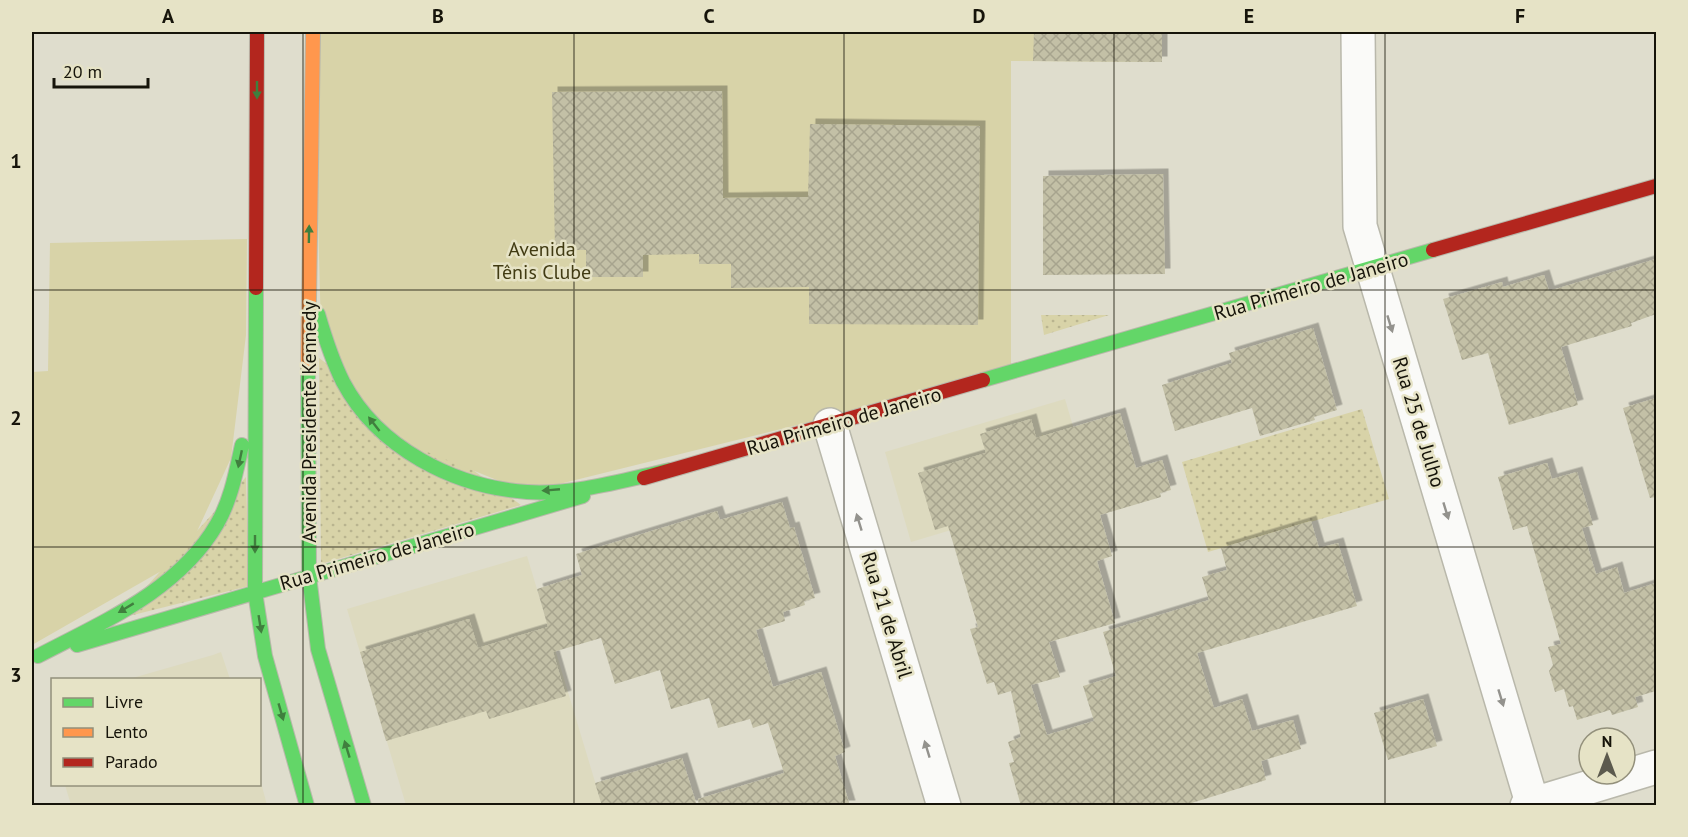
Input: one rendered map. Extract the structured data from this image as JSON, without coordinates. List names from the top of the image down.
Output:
{
  "streets": {
    "main road": ["Rua Primeiro de Janeiro", "Avenida Presidente Kennedy"],
    "street": ["Rua 25 de Julho", "Rua 21 de Abril"]
  },
  "crossings": [
    ["Rua Primeiro de Janeiro", "Avenida Presidente Kennedy"],
    ["Rua Primeiro de Janeiro", "Rua 25 de Julho"],
    ["Rua Primeiro de Janeiro", "Rua 21 de Abril"]
  ],
  "one_way": ["Rua 25 de Julho", "Rua 21 de Abril"],
  "parks": ["Avenida Tênis Clube"],
  "legend": ["Livre", "Lento", "Parado"],
  "scale_bar": "20 m",
  "north": "top",
  "grid": {
    "columns": [
      "A",
      "B",
      "C",
      "D",
      "E",
      "F"
    ],
    "rows": ["1", "2", "3"]
  }
}
